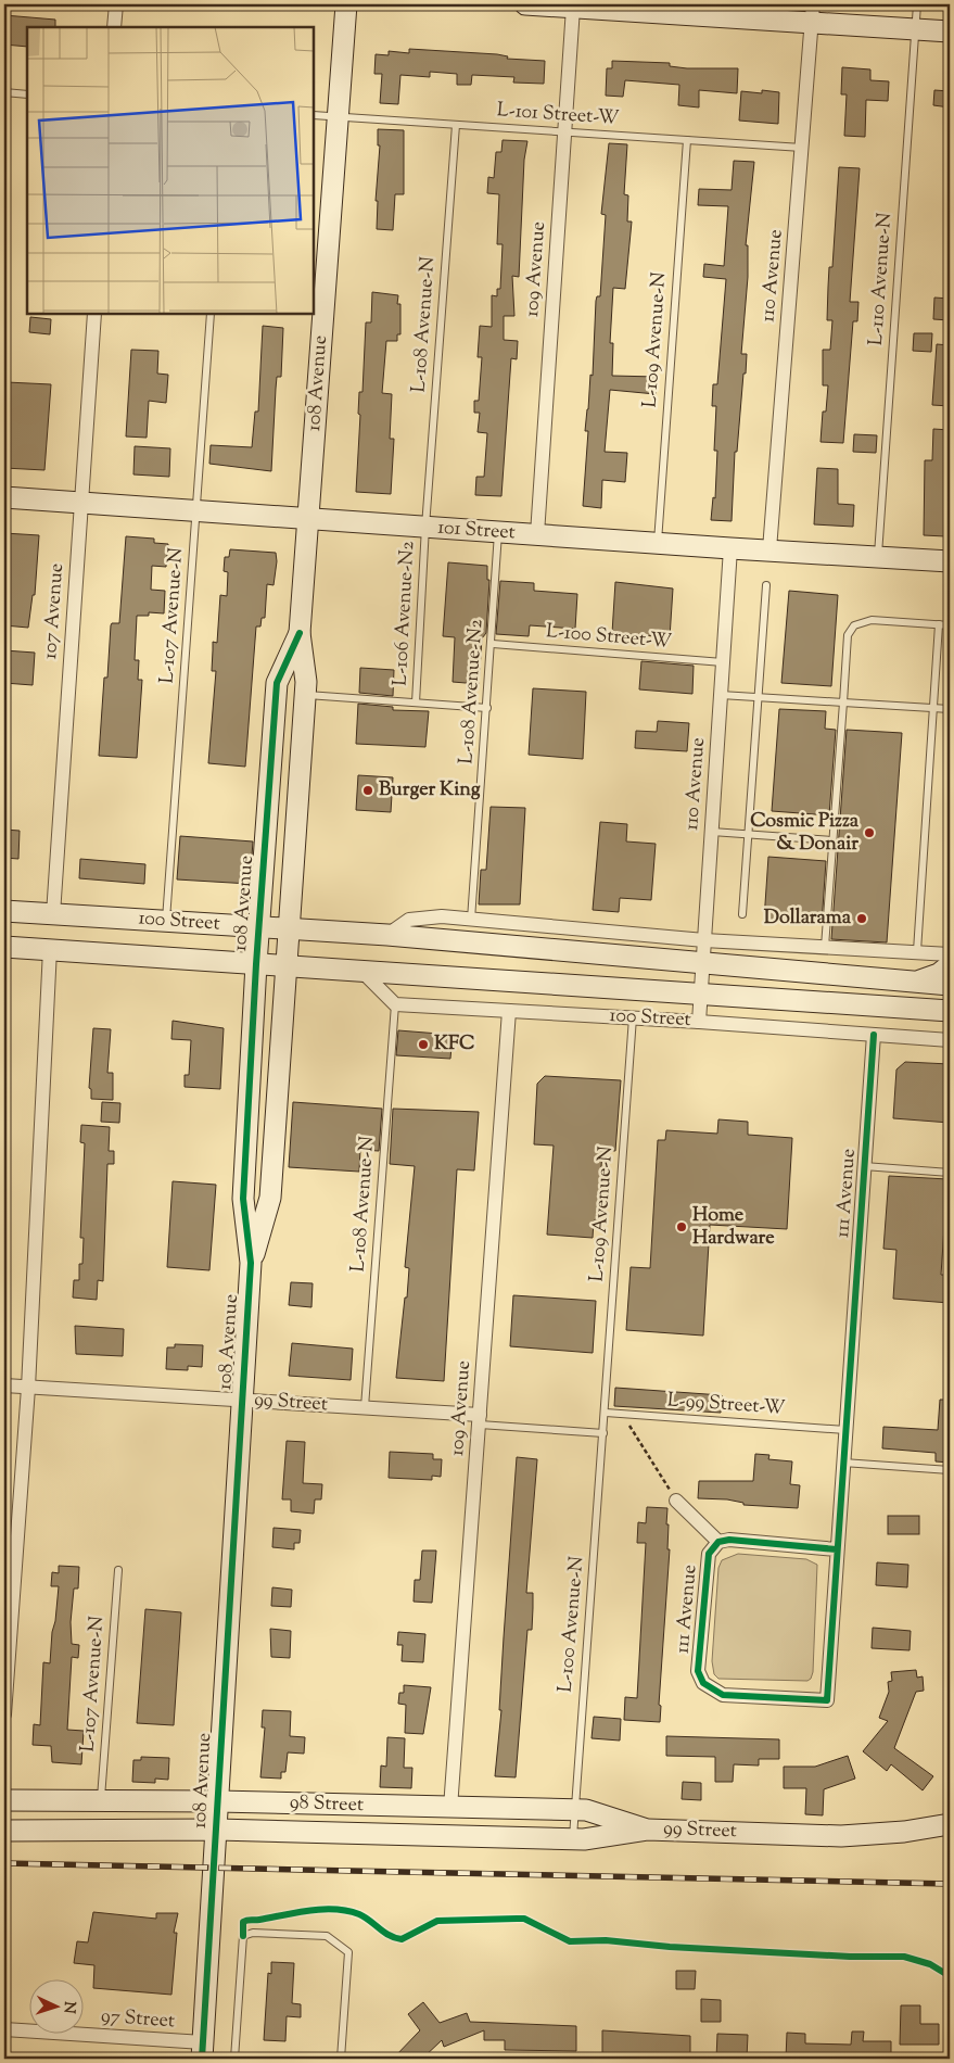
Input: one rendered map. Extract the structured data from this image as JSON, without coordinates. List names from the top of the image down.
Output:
{
  "streets": {
    "street": [
      "109 Avenue",
      "110 Avenue",
      "108 Avenue",
      "101 Street",
      "107 Avenue",
      "100 Street",
      "111 Avenue",
      "99 Street",
      "98 Street",
      "97 Street"
    ],
    "lane": [
      "L-101 Street-W",
      "L-110 Avenue-N",
      "L-108 Avenue-N",
      "L-109 Avenue-N",
      "L-106 Avenue-N2",
      "L-107 Avenue-N",
      "L-100 Street-W",
      "L-108 Avenue-N2",
      "L-99 Street-W",
      "L-100 Avenue-N"
    ]
  },
  "crossings": [
    ["L-101 Street-W", "109 Avenue"],
    ["L-101 Street-W", "110 Avenue"],
    ["L-101 Street-W", "L-108 Avenue-N"],
    ["L-101 Street-W", "L-109 Avenue-N"],
    ["L-101 Street-W", "108 Avenue"],
    ["109 Avenue", "101 Street"],
    ["109 Avenue", "100 Street"],
    ["109 Avenue", "99 Street"],
    ["109 Avenue", "98 Street"],
    ["110 Avenue", "101 Street"],
    ["110 Avenue", "L-100 Street-W"],
    ["110 Avenue", "100 Street"],
    ["L-110 Avenue-N", "101 Street"],
    ["L-108 Avenue-N", "101 Street"],
    ["L-108 Avenue-N", "L-106 Avenue-N2"],
    ["L-108 Avenue-N", "100 Street"],
    ["L-108 Avenue-N", "99 Street"],
    ["L-109 Avenue-N", "101 Street"],
    ["L-109 Avenue-N", "100 Street"],
    ["L-109 Avenue-N", "L-99 Street-W"],
    ["L-109 Avenue-N", "L-100 Avenue-N"],
    ["108 Avenue", "101 Street"],
    ["108 Avenue", "100 Street"],
    ["108 Avenue", "99 Street"],
    ["108 Avenue", "98 Street"],
    ["108 Avenue", "97 Street"],
    ["101 Street", "107 Avenue"],
    ["101 Street", "L-106 Avenue-N2"],
    ["101 Street", "L-107 Avenue-N"],
    ["101 Street", "L-108 Avenue-N2"],
    ["107 Avenue", "100 Street"],
    ["L-107 Avenue-N", "100 Street"],
    ["L-107 Avenue-N", "98 Street"],
    ["L-100 Street-W", "L-108 Avenue-N2"],
    ["100 Street", "111 Avenue"],
    ["111 Avenue", "L-99 Street-W"],
    ["99 Street", "L-100 Avenue-N"],
    ["99 Street", "98 Street"],
    ["L-99 Street-W", "L-100 Avenue-N"],
    ["L-100 Avenue-N", "98 Street"]
  ],
  "places": [
    "Burger King",
    "Cosmic Pizza & Donair",
    "Dollarama",
    "KFC",
    "Home Hardware"
  ],
  "north": "right"
}
